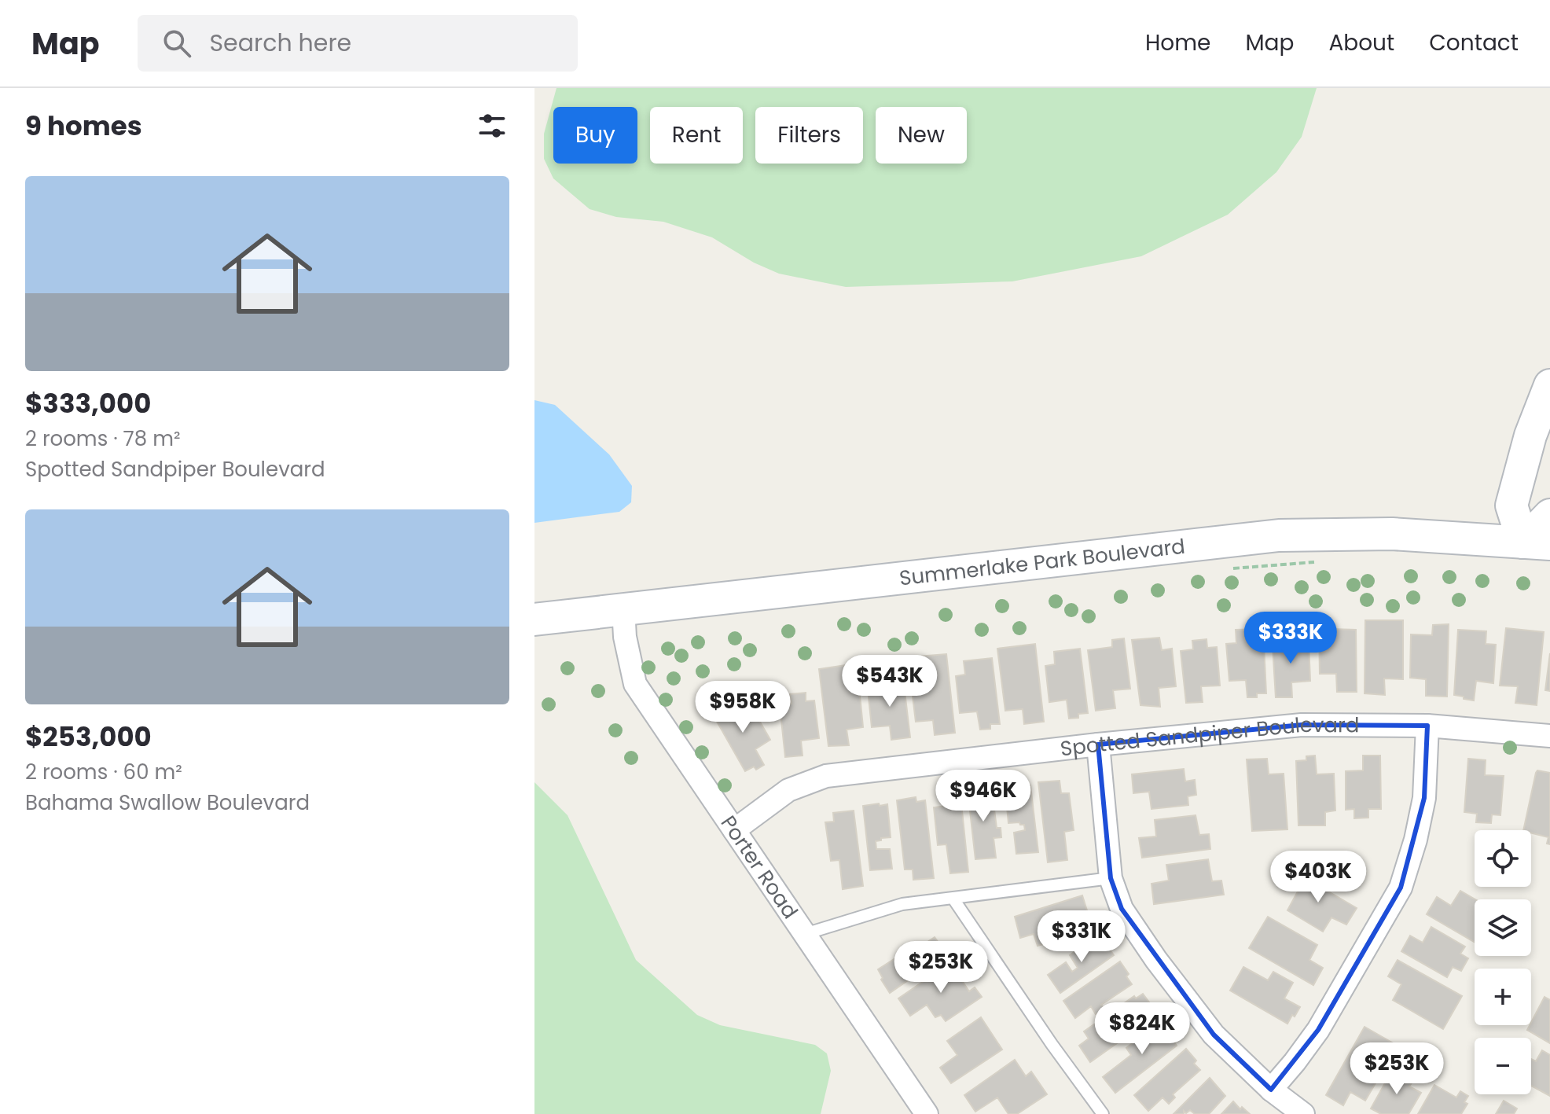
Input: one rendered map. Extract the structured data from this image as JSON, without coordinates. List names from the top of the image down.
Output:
{
  "streets": {
    "main road": ["Summerlake Park Boulevard"],
    "street": ["Spotted Sandpiper Boulevard", "Porter Road"]
  },
  "crossings": [
    ["Summerlake Park Boulevard", "Porter Road"],
    ["Spotted Sandpiper Boulevard", "Porter Road"]
  ],
  "page": {
    "header": "Map",
    "search": "Search here",
    "nav": [
      "Home",
      "Map",
      "About",
      "Contact"
    ],
    "heading": "9 homes",
    "chip": [
      "Buy",
      "Rent",
      "Filters",
      "New"
    ],
    "list": [
      {
        "name": "$333,000",
        "note": "2 rooms · 78 m² · Spotted Sandpiper Boulevard"
      },
      {
        "name": "$253,000",
        "note": "2 rooms · 60 m² · Bahama Swallow Boulevard"
      }
    ],
    "price": [
      "$333K",
      "$543K",
      "$958K",
      "$946K",
      "$403K",
      "$331K",
      "$253K",
      "$824K",
      "$253K"
    ],
    "map_buttons": ["+", "−"]
  }
}
